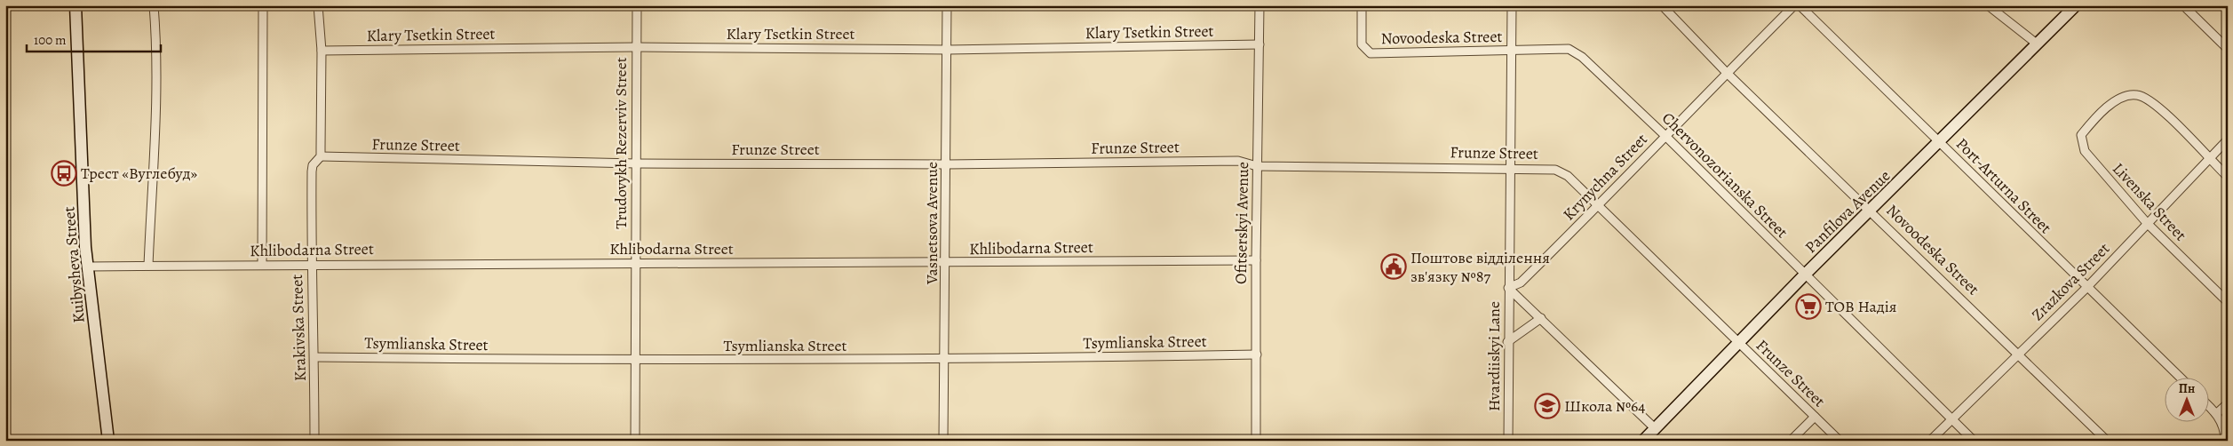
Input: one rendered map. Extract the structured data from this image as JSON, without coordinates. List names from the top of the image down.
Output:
{
  "streets": {
    "main road": ["Panfilova Avenue", "Kuibysheva Street"],
    "street": [
      "Klary Tsetkin Street",
      "Novoodeska Street",
      "Trudovykh Rezerviv Street",
      "Frunze Street",
      "Chervonozorianska Street",
      "Krynychna Street",
      "Port-Arturna Street",
      "Livenska Street",
      "Vasnetsova Avenue",
      "Ofitserskyi Avenue",
      "Khlibodarna Street",
      "Zrazkova Street",
      "Krakivska Street",
      "Tsymlianska Street",
      "Hvardiiskyi Lane"
    ]
  },
  "crossings": [
    ["Klary Tsetkin Street", "Trudovykh Rezerviv Street"],
    ["Klary Tsetkin Street", "Vasnetsova Avenue"],
    ["Klary Tsetkin Street", "Ofitserskyi Avenue"],
    ["Klary Tsetkin Street", "Krakivska Street"],
    ["Novoodeska Street", "Chervonozorianska Street"],
    ["Novoodeska Street", "Krynychna Street"],
    ["Novoodeska Street", "Panfilova Avenue"],
    ["Novoodeska Street", "Zrazkova Street"],
    ["Novoodeska Street", "Hvardiiskyi Lane"],
    ["Trudovykh Rezerviv Street", "Frunze Street"],
    ["Trudovykh Rezerviv Street", "Khlibodarna Street"],
    ["Trudovykh Rezerviv Street", "Tsymlianska Street"],
    ["Frunze Street", "Krynychna Street"],
    ["Frunze Street", "Panfilova Avenue"],
    ["Frunze Street", "Vasnetsova Avenue"],
    ["Frunze Street", "Ofitserskyi Avenue"],
    ["Frunze Street", "Krakivska Street"],
    ["Frunze Street", "Hvardiiskyi Lane"],
    ["Chervonozorianska Street", "Krynychna Street"],
    ["Chervonozorianska Street", "Panfilova Avenue"],
    ["Chervonozorianska Street", "Zrazkova Street"],
    ["Chervonozorianska Street", "Hvardiiskyi Lane"],
    ["Krynychna Street", "Hvardiiskyi Lane"],
    ["Port-Arturna Street", "Panfilova Avenue"],
    ["Port-Arturna Street", "Zrazkova Street"],
    ["Livenska Street", "Zrazkova Street"],
    ["Vasnetsova Avenue", "Khlibodarna Street"],
    ["Vasnetsova Avenue", "Tsymlianska Street"],
    ["Ofitserskyi Avenue", "Khlibodarna Street"],
    ["Ofitserskyi Avenue", "Tsymlianska Street"],
    ["Khlibodarna Street", "Kuibysheva Street"],
    ["Khlibodarna Street", "Krakivska Street"],
    ["Krakivska Street", "Tsymlianska Street"]
  ],
  "places": {
    "bus stop": ["Трест «Вуглебуд»"],
    "public building": ["Поштове відділення зв'язку №87"],
    "supermarket": ["ТОВ Надія"],
    "school or university": ["Школа №64"]
  },
  "scale_bar": "100 m",
  "north": "top"
}
